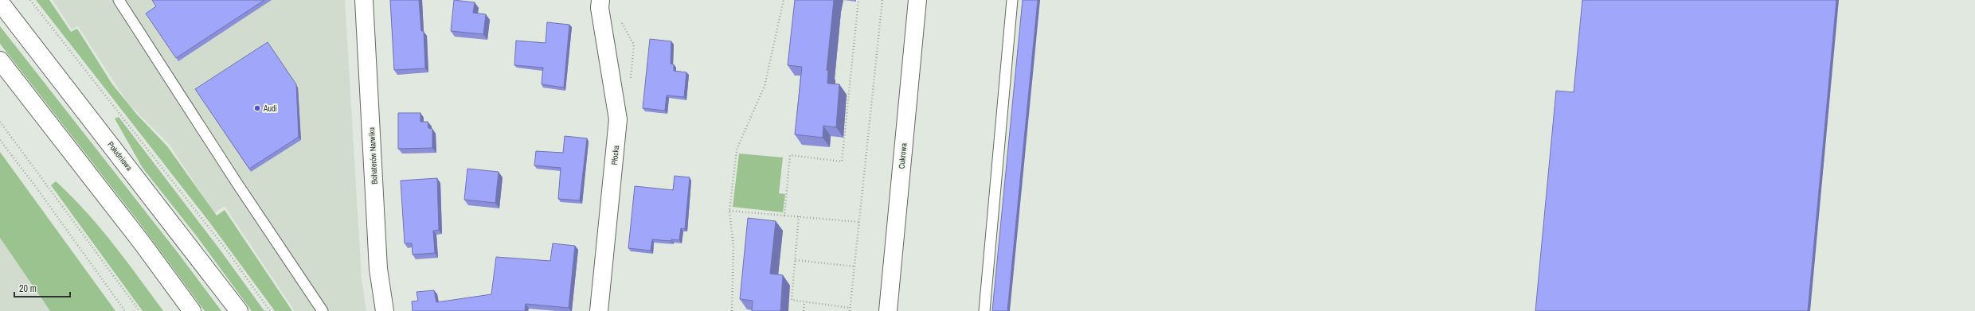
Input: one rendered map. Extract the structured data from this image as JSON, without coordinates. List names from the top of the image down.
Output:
{
  "streets": {
    "street": [
      "Płocka",
      "Południowa",
      "Bohaterów Narwiku",
      "Cukrowa"
    ]
  },
  "places": ["Audi"],
  "scale_bar": "20 m"
}
